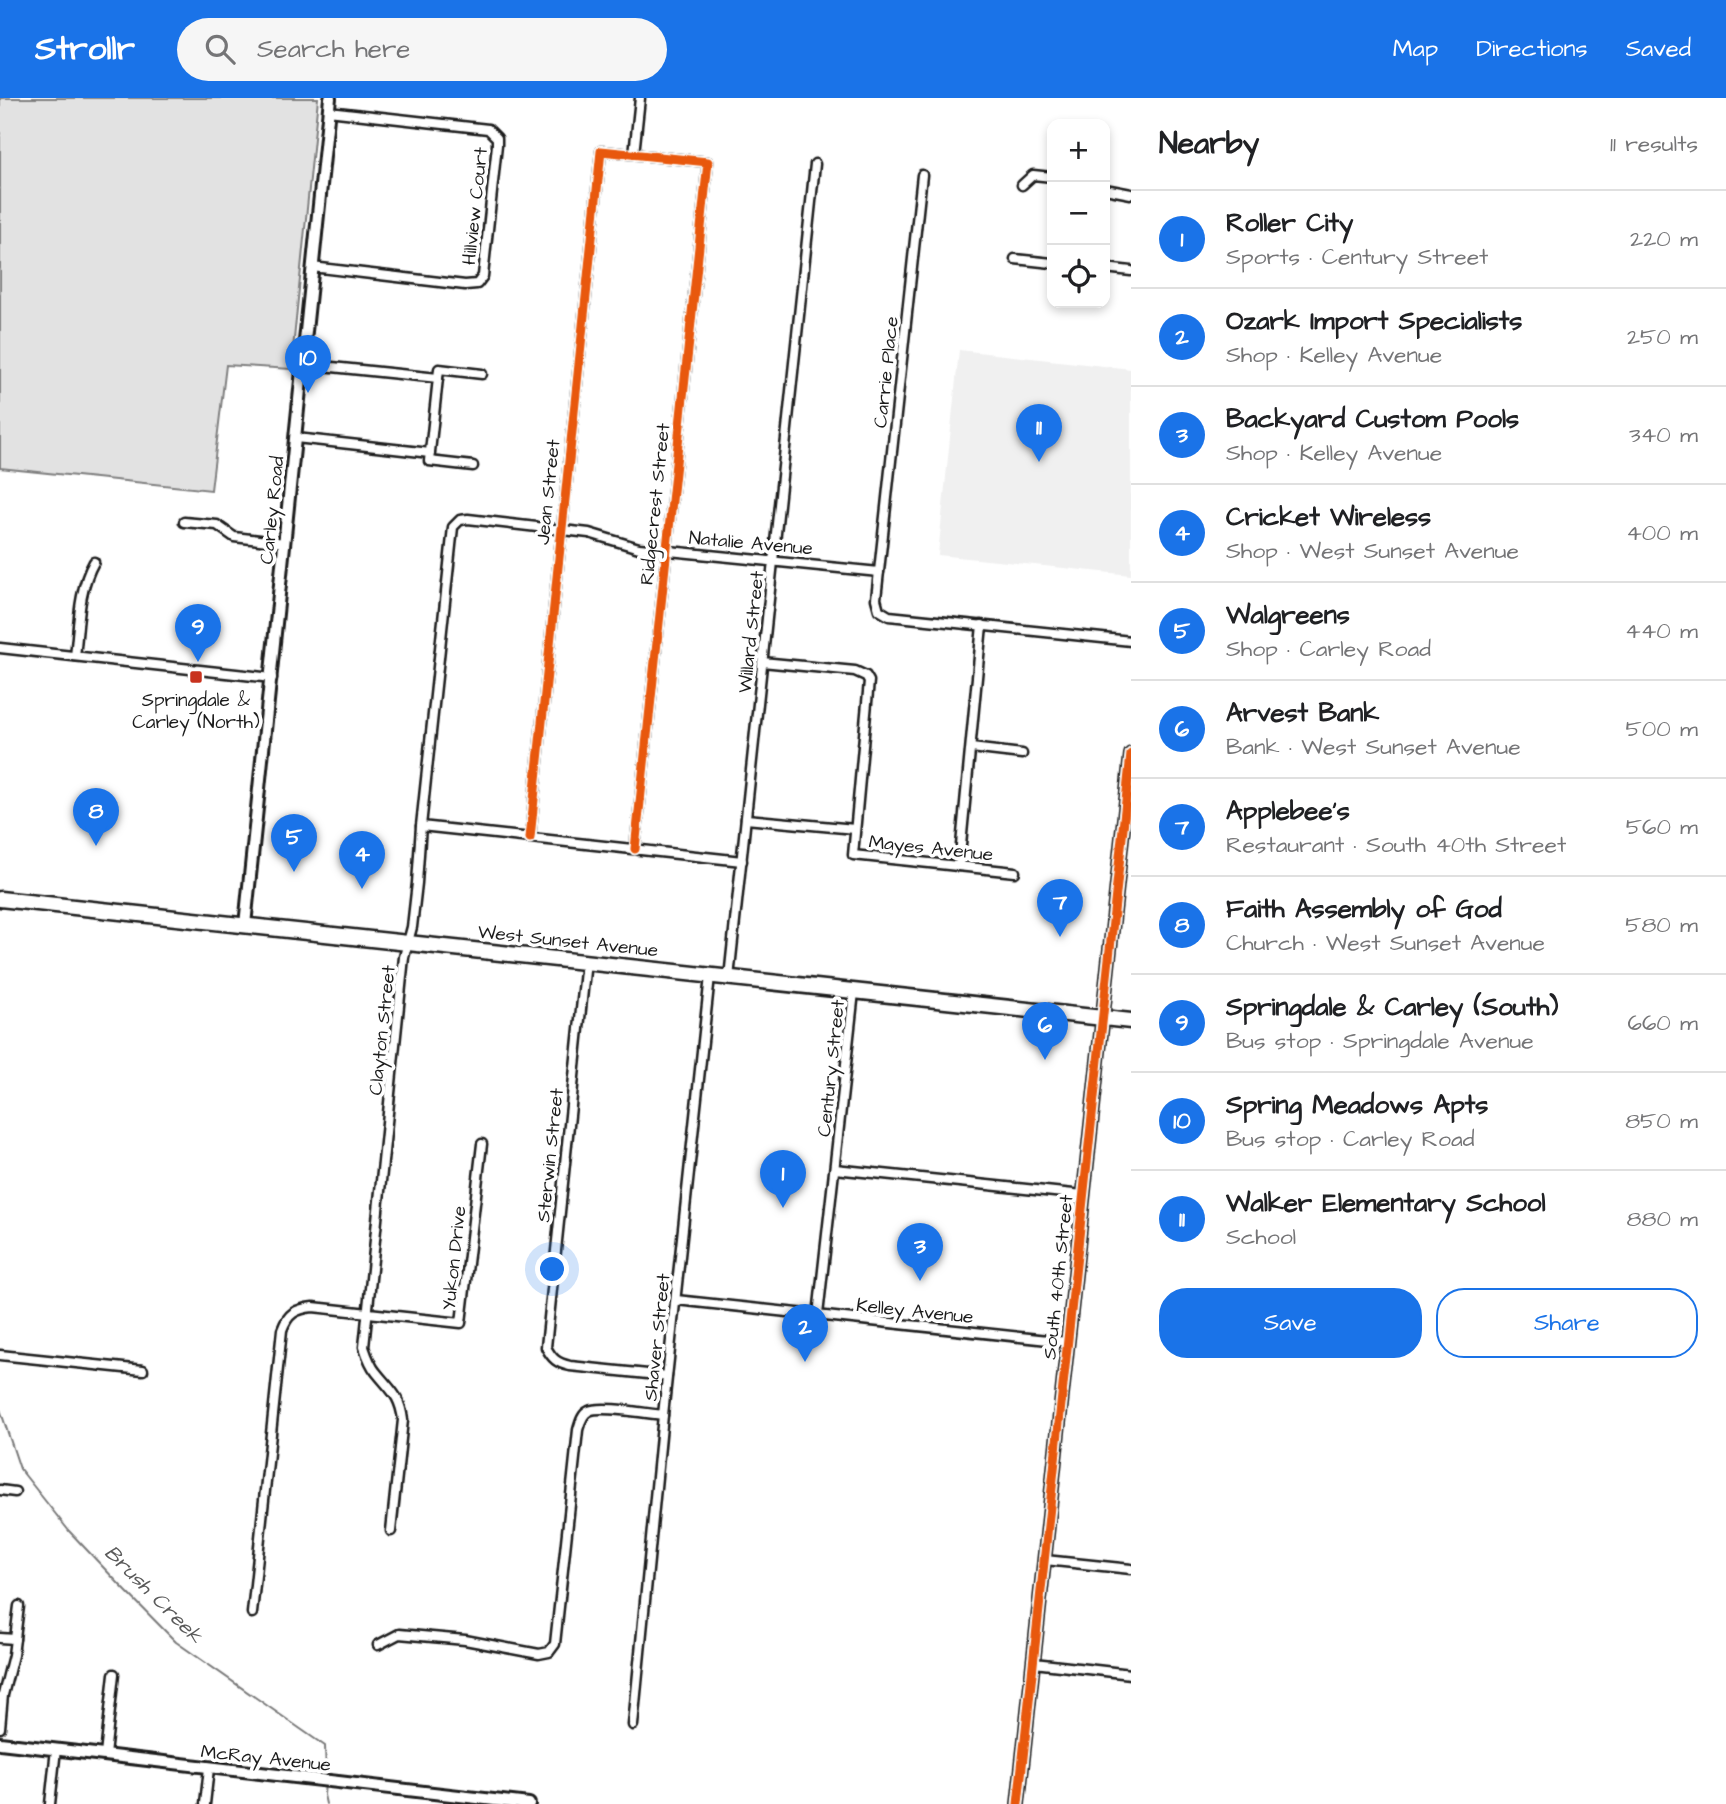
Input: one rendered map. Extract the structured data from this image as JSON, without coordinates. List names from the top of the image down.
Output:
{
  "streets": {
    "highway": ["West Sunset Avenue"],
    "street": [
      "Hillview Court",
      "Carrie Place",
      "Jean Street",
      "Ridgecrest Street",
      "Carley Road",
      "Natalie Avenue",
      "Willard Street",
      "Mayes Avenue",
      "Clayton Street",
      "Century Street",
      "Sterwin Street",
      "Yukon Drive",
      "South 40th Street",
      "Kelley Avenue",
      "Shaver Street",
      "McRay Avenue"
    ]
  },
  "crossings": [
    ["Hillview Court", "Carley Road"],
    ["Carrie Place", "Natalie Avenue"],
    ["Jean Street", "Ridgecrest Street"],
    ["Jean Street", "Natalie Avenue"],
    ["Ridgecrest Street", "Natalie Avenue"],
    ["Carley Road", "West Sunset Avenue"],
    ["Natalie Avenue", "Willard Street"],
    ["Natalie Avenue", "Clayton Street"],
    ["Willard Street", "Mayes Avenue"],
    ["Willard Street", "West Sunset Avenue"],
    ["West Sunset Avenue", "Clayton Street"],
    ["West Sunset Avenue", "Century Street"],
    ["West Sunset Avenue", "Sterwin Street"],
    ["West Sunset Avenue", "South 40th Street"],
    ["West Sunset Avenue", "Shaver Street"],
    ["Clayton Street", "Yukon Drive"],
    ["Century Street", "Kelley Avenue"],
    ["Sterwin Street", "Shaver Street"],
    ["South 40th Street", "Kelley Avenue"],
    ["Kelley Avenue", "Shaver Street"]
  ],
  "water": ["Brush Creek"],
  "places": {
    "transit": ["Springdale & Carley (North)"]
  },
  "page": {
    "header": "Strollr",
    "search": "Search here",
    "nav": ["Map", "Directions", "Saved"],
    "heading": ["Nearby", "11 results"],
    "map_buttons": ["+", "−"],
    "list": [
      {
        "mark": "1",
        "name": "Roller City",
        "note": "Sports · Century Street",
        "value": "220 m"
      },
      {
        "mark": "2",
        "name": "Ozark Import Specialists",
        "note": "Shop · Kelley Avenue",
        "value": "250 m"
      },
      {
        "mark": "3",
        "name": "Backyard Custom Pools",
        "note": "Shop · Kelley Avenue",
        "value": "340 m"
      },
      {
        "mark": "4",
        "name": "Cricket Wireless",
        "note": "Shop · West Sunset Avenue",
        "value": "400 m"
      },
      {
        "mark": "5",
        "name": "Walgreens",
        "note": "Shop · Carley Road",
        "value": "440 m"
      },
      {
        "mark": "6",
        "name": "Arvest Bank",
        "note": "Bank · West Sunset Avenue",
        "value": "500 m"
      },
      {
        "mark": "7",
        "name": "Applebee's",
        "note": "Restaurant · South 40th Street",
        "value": "560 m"
      },
      {
        "mark": "8",
        "name": "Faith Assembly of God",
        "note": "Church · West Sunset Avenue",
        "value": "580 m"
      },
      {
        "mark": "9",
        "name": "Springdale & Carley (South)",
        "note": "Bus stop · Springdale Avenue",
        "value": "660 m"
      },
      {
        "mark": "10",
        "name": "Spring Meadows Apts",
        "note": "Bus stop · Carley Road",
        "value": "850 m"
      },
      {
        "mark": "11",
        "name": "Walker Elementary School",
        "note": "School",
        "value": "880 m"
      }
    ],
    "pins": [
      "10",
      "11",
      "9",
      "8",
      "5",
      "4",
      "7",
      "6",
      "1",
      "3",
      "2"
    ],
    "buttons": ["Save", "Share"]
  }
}
